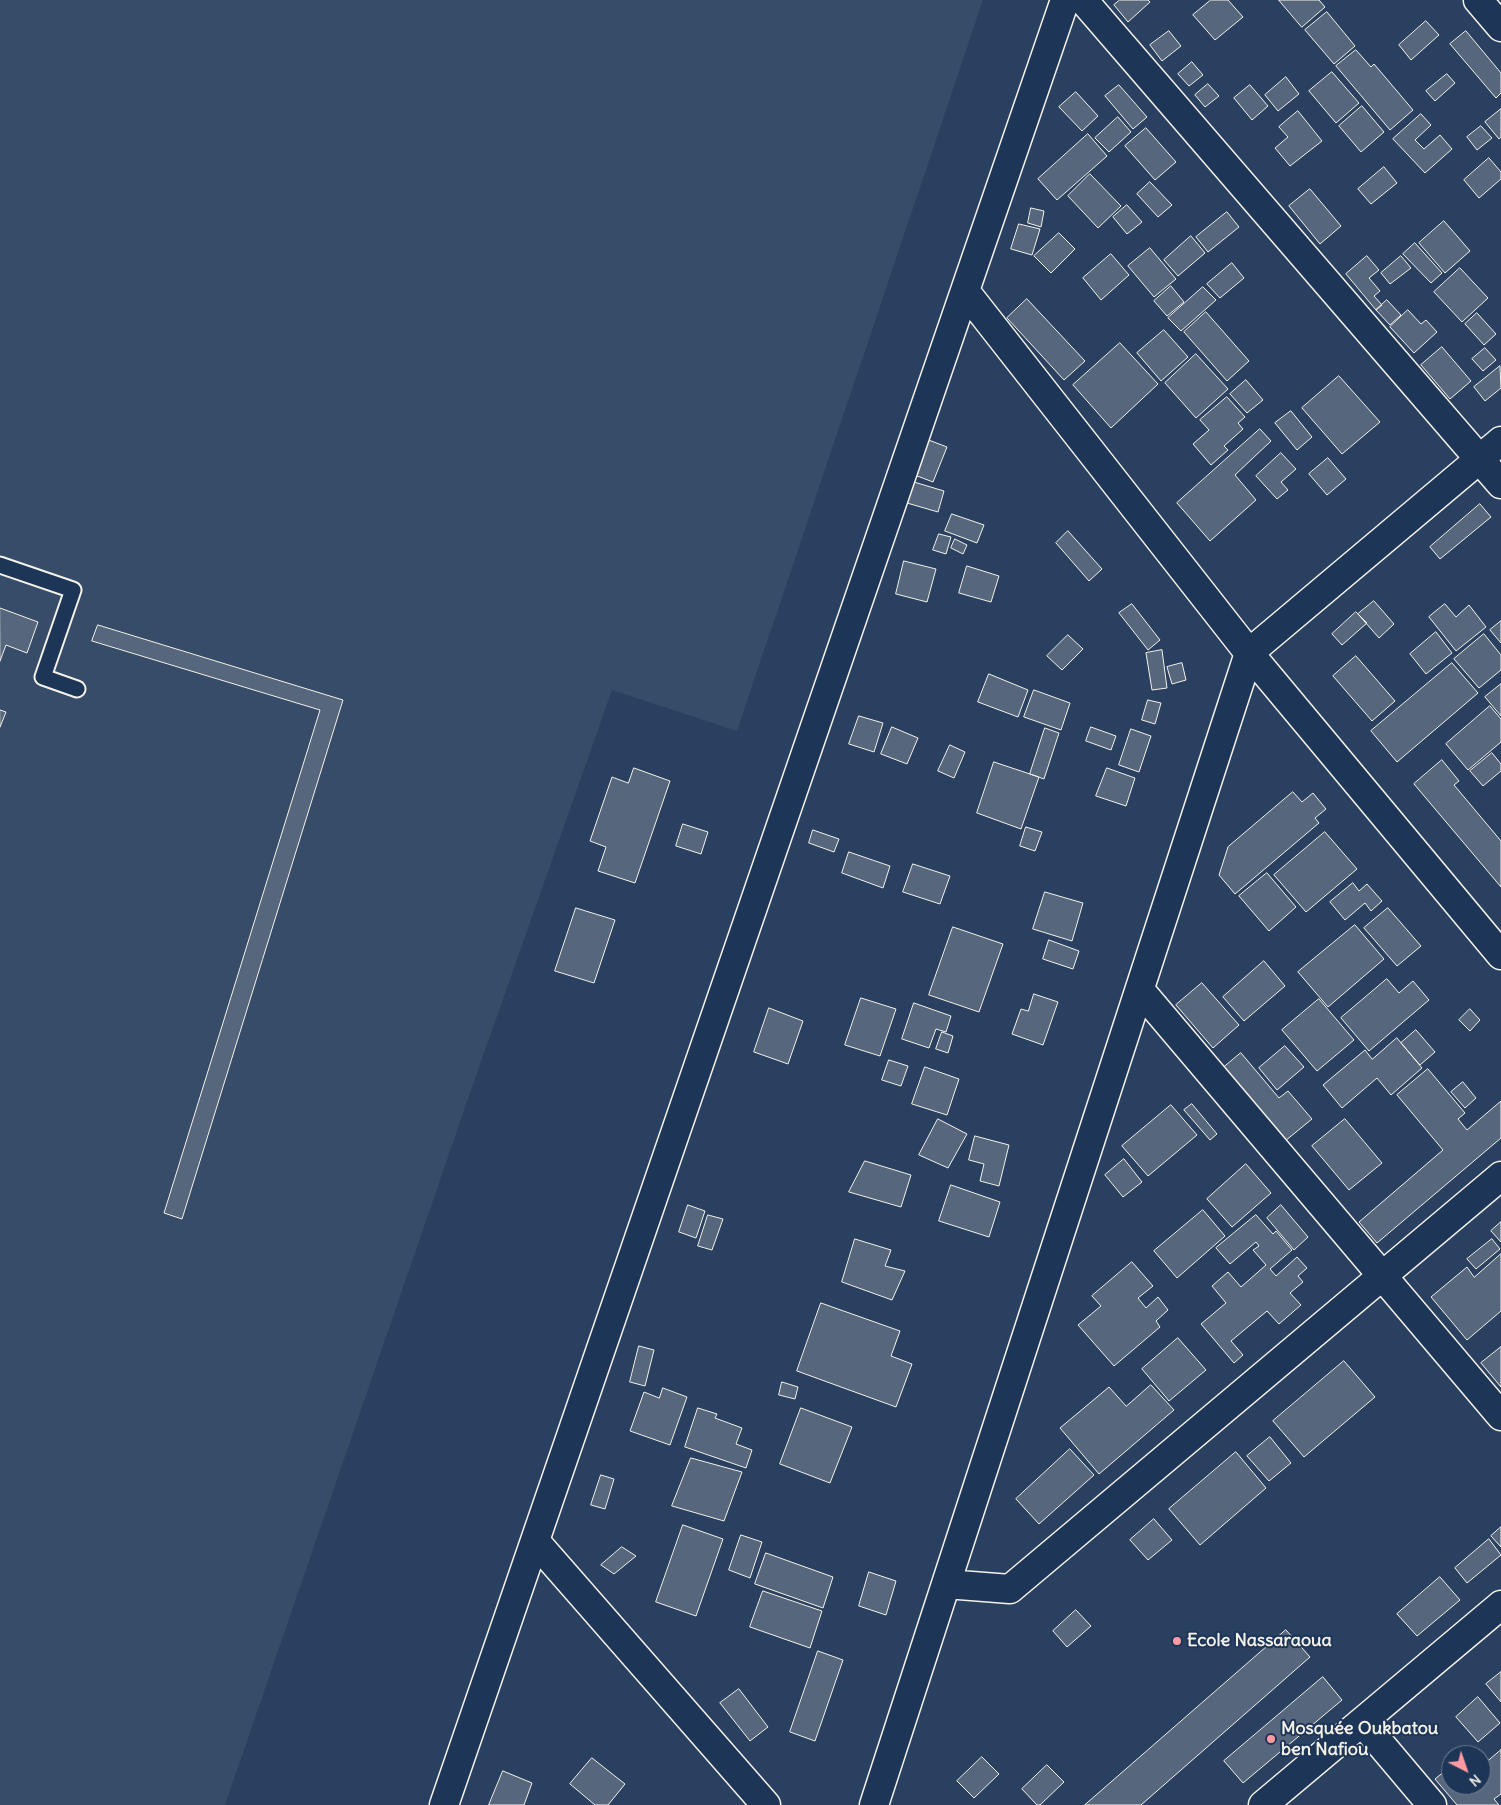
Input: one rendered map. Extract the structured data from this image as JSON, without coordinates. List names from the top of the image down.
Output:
{
  "places": ["Ecole Nassaraoua", "Mosquée Oukbatou ben Nafiou"],
  "north": "bottom right"
}
